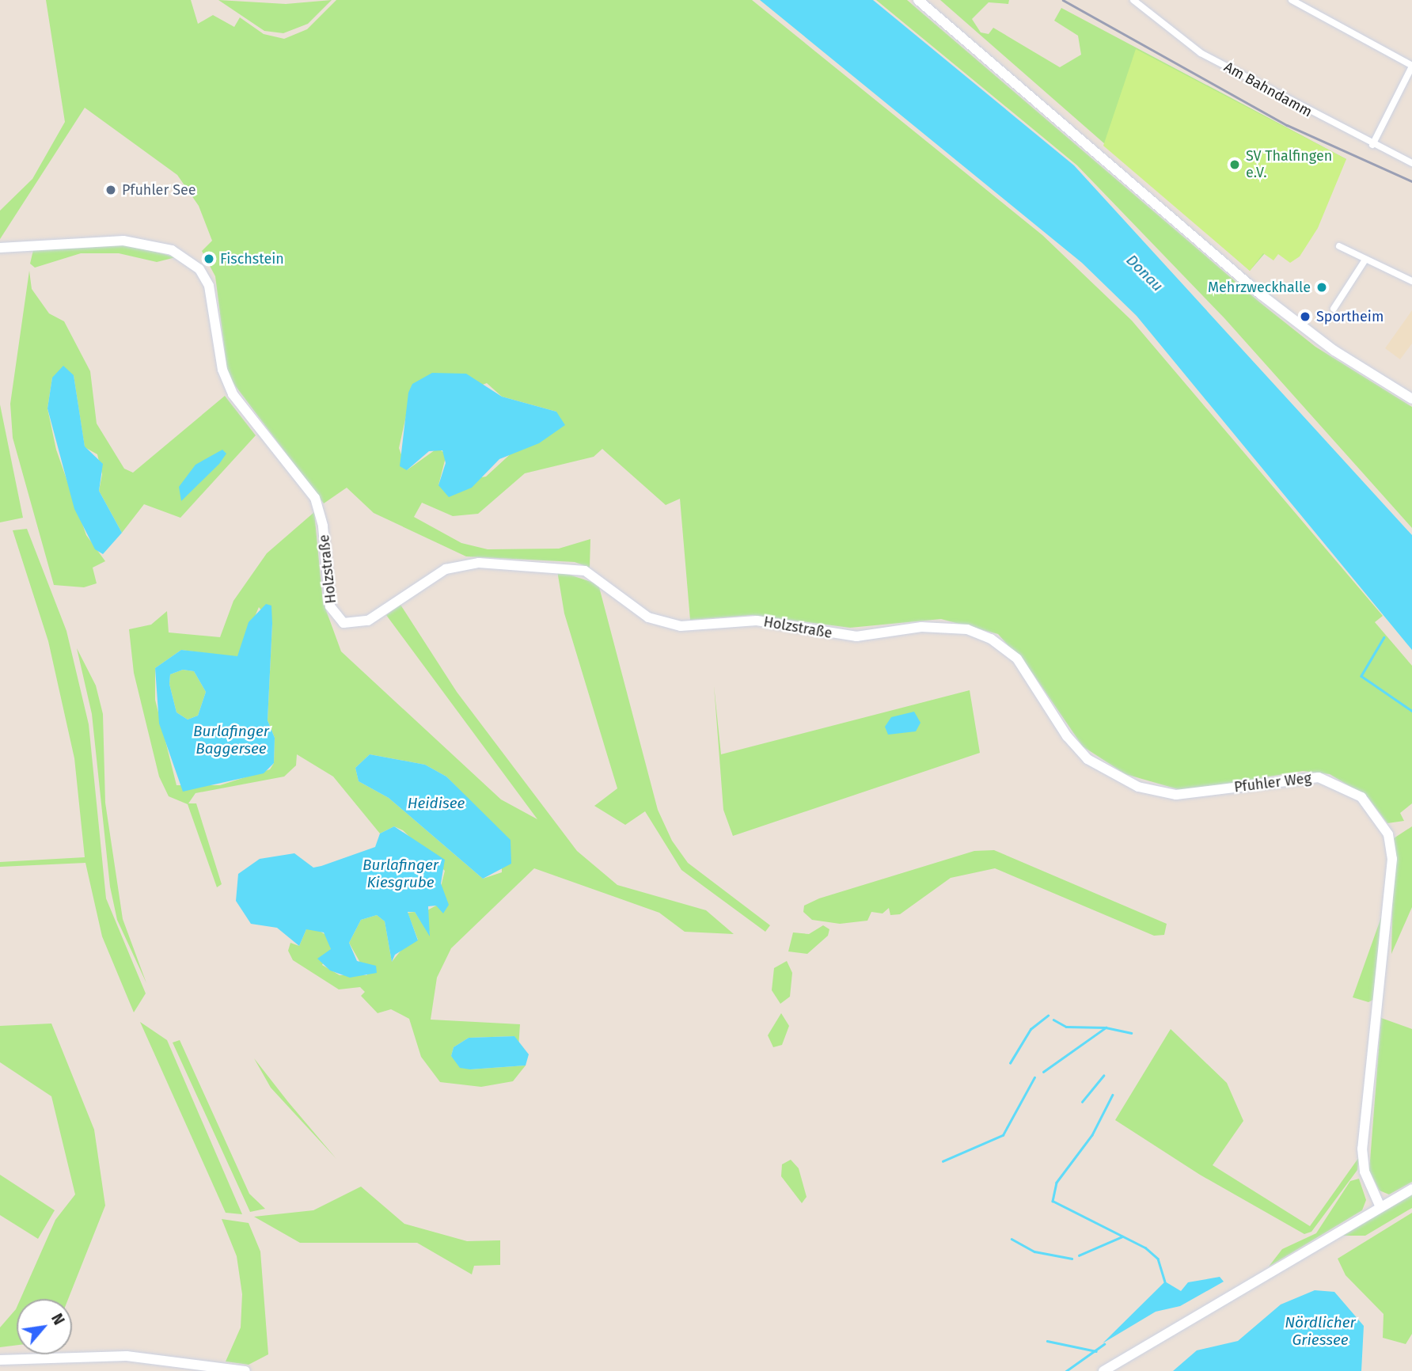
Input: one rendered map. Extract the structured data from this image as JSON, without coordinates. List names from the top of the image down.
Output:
{
  "streets": {
    "street": ["Am Bahndamm", "Holzstraße", "Pfuhler Weg"]
  },
  "crossings": [
    ["Holzstraße", "Pfuhler Weg"]
  ],
  "water": [
    "Donau",
    "Burlafinger Baggersee",
    "Heidisee",
    "Burlafinger Kiesgrube",
    "Nördlicher Griessee"
  ],
  "places": [
    "SV Thalfingen e.V.",
    "Pfuhler See",
    "Fischstein",
    "Mehrzweckhalle",
    "Sportheim"
  ],
  "north": "top right"
}
